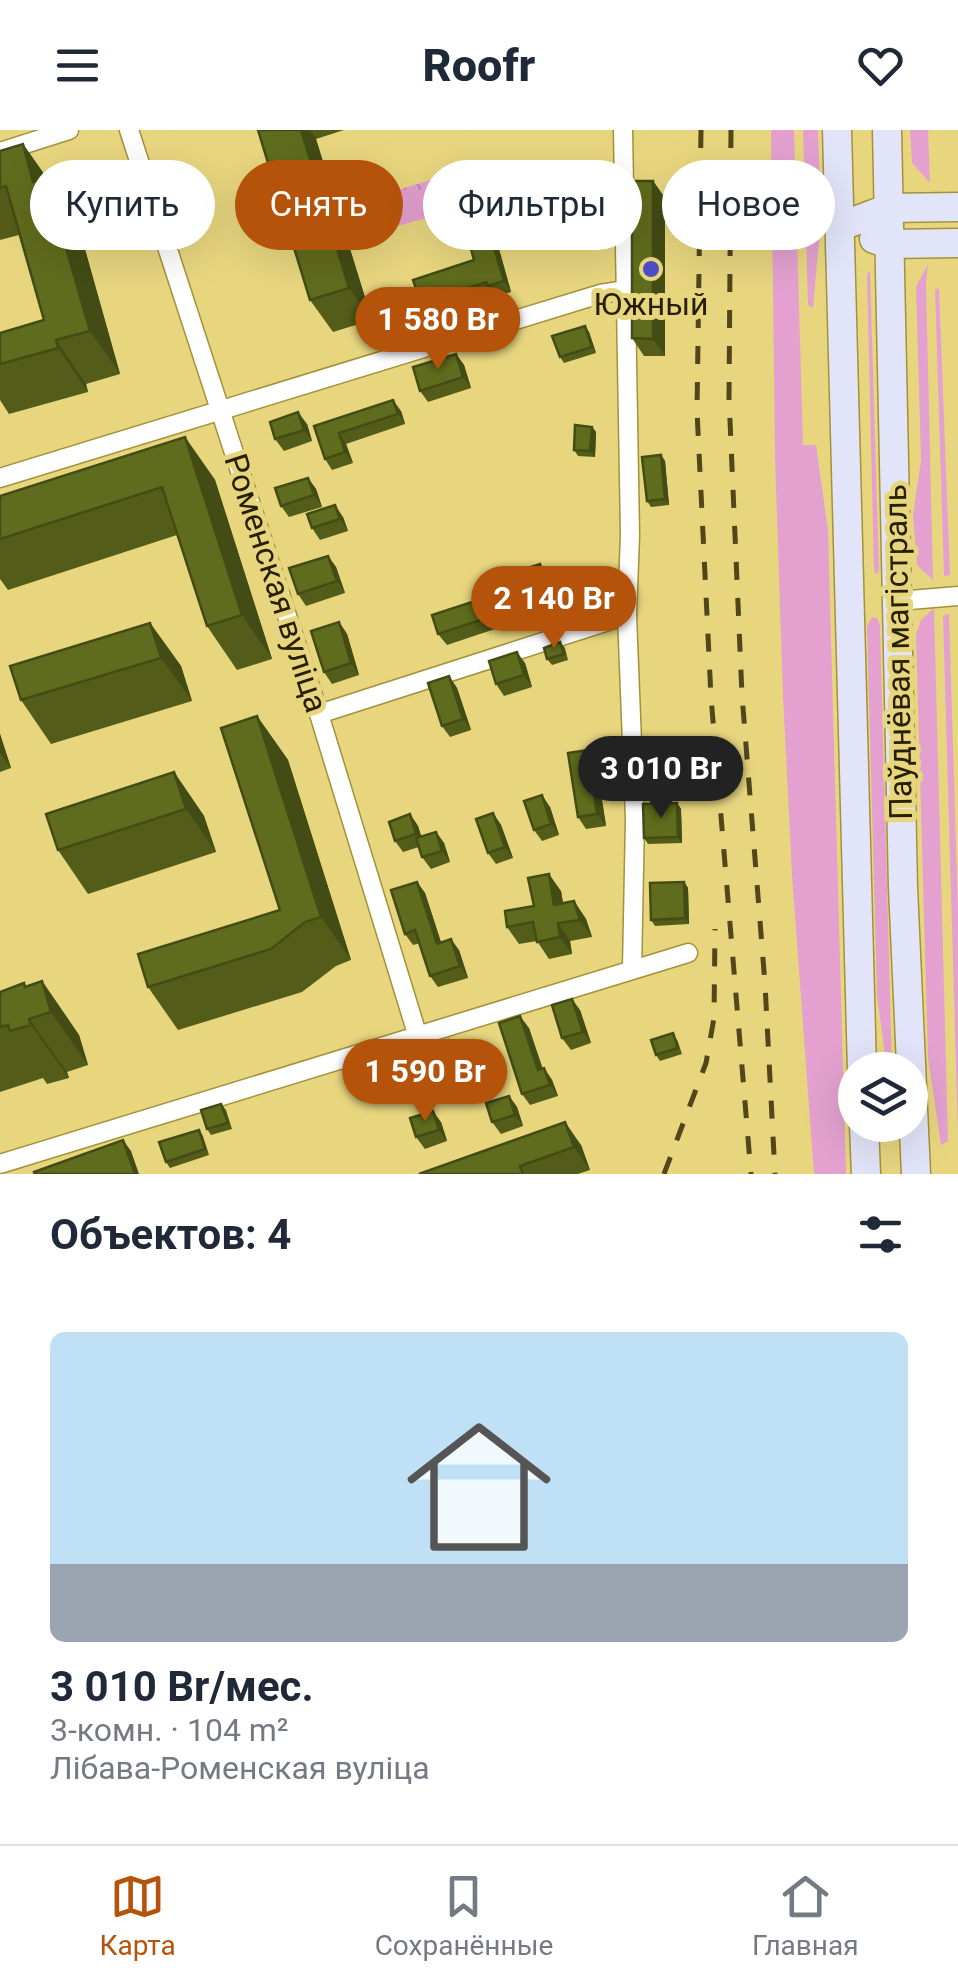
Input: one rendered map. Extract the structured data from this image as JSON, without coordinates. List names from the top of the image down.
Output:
{
  "streets": {
    "main road": ["Паўднёвая магістраль"],
    "street": ["Роменская вуліца"]
  },
  "places": ["Южный"],
  "page": {
    "header": "Roofr",
    "chip": [
      "Купить",
      "Снять",
      "Фильтры",
      "Новое"
    ],
    "price": [
      "1 580 Br",
      "2 140 Br",
      "3 010 Br",
      "1 590 Br"
    ],
    "heading": "Объектов: 4",
    "list": [
      {
        "name": "3 010 Br/мес.",
        "note": "3-комн. · 104 m² · Лібава-Роменская вуліца"
      }
    ],
    "tabs": ["Карта", "Сохранённые", "Главная"]
  }
}
